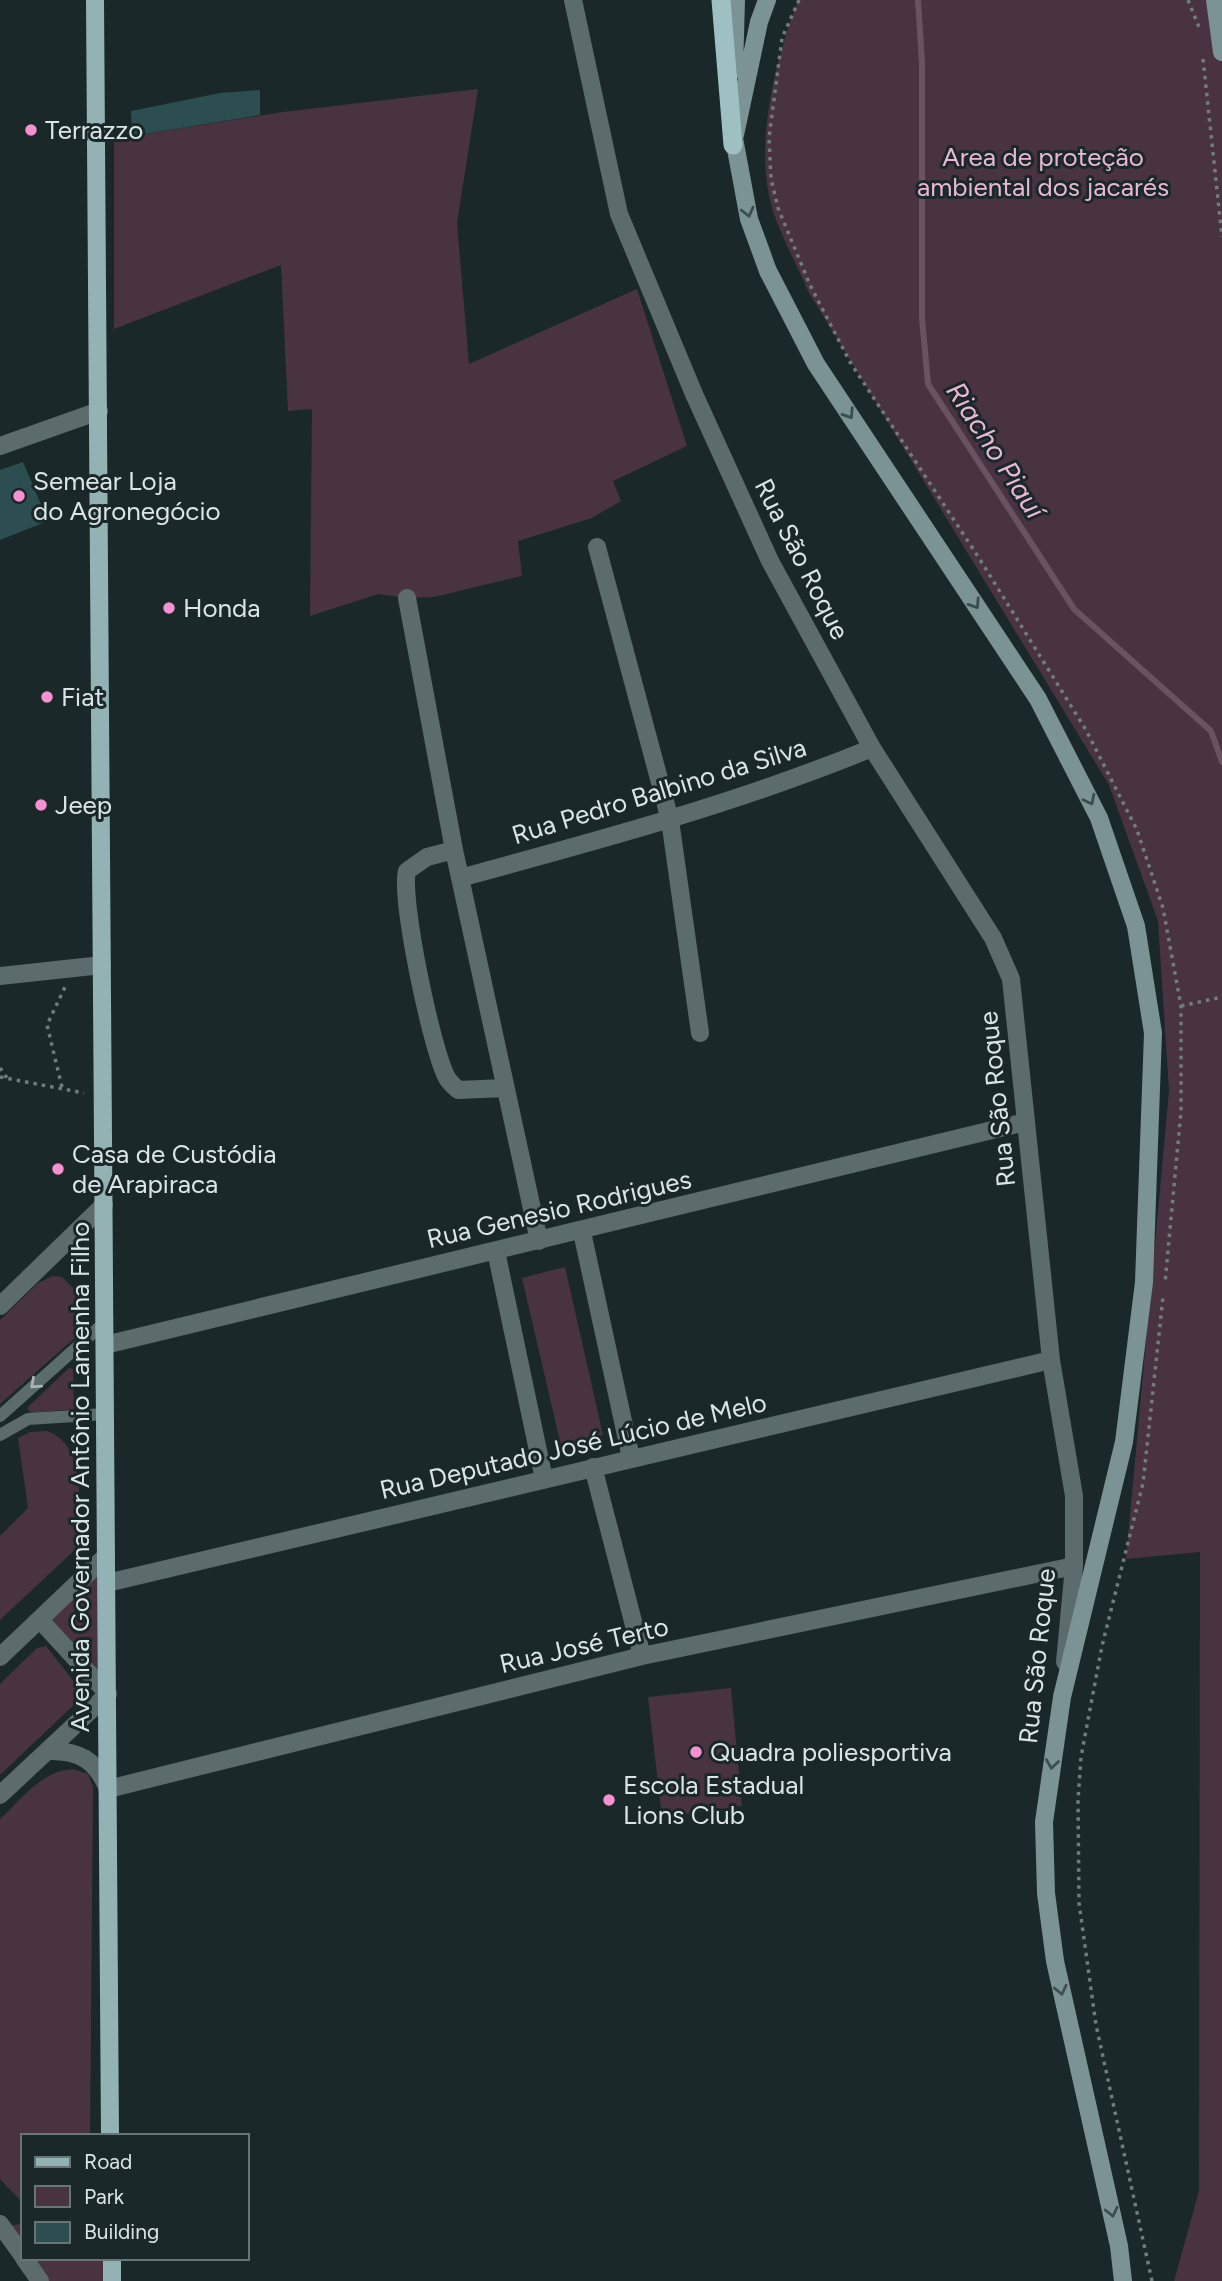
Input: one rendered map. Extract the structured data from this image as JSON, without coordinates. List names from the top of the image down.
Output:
{
  "streets": {
    "main road": ["Rua São Roque", "Avenida Governador Antônio Lamenha Filho"],
    "street": [
      "Rua Pedro Balbino da Silva",
      "Rua Genesio Rodrigues",
      "Rua Deputado José Lúcio de Melo",
      "Rua José Terto"
    ]
  },
  "crossings": [
    ["Rua São Roque", "Rua Pedro Balbino da Silva"],
    ["Rua São Roque", "Rua Genesio Rodrigues"],
    ["Rua São Roque", "Rua Deputado José Lúcio de Melo"],
    ["Rua São Roque", "Rua José Terto"],
    ["Rua Genesio Rodrigues", "Avenida Governador Antônio Lamenha Filho"],
    ["Rua Deputado José Lúcio de Melo", "Avenida Governador Antônio Lamenha Filho"],
    ["Avenida Governador Antônio Lamenha Filho", "Rua José Terto"]
  ],
  "water": ["Riacho Piauí"],
  "parks": ["Area de proteção ambiental dos jacarés"],
  "places": [
    "Terrazzo",
    "Semear Loja do Agronegócio",
    "Honda",
    "Fiat",
    "Jeep",
    "Casa de Custódia de Arapiraca",
    "Quadra poliesportiva",
    "Escola Estadual Lions Club"
  ],
  "legend": ["Road", "Park", "Building"]
}
